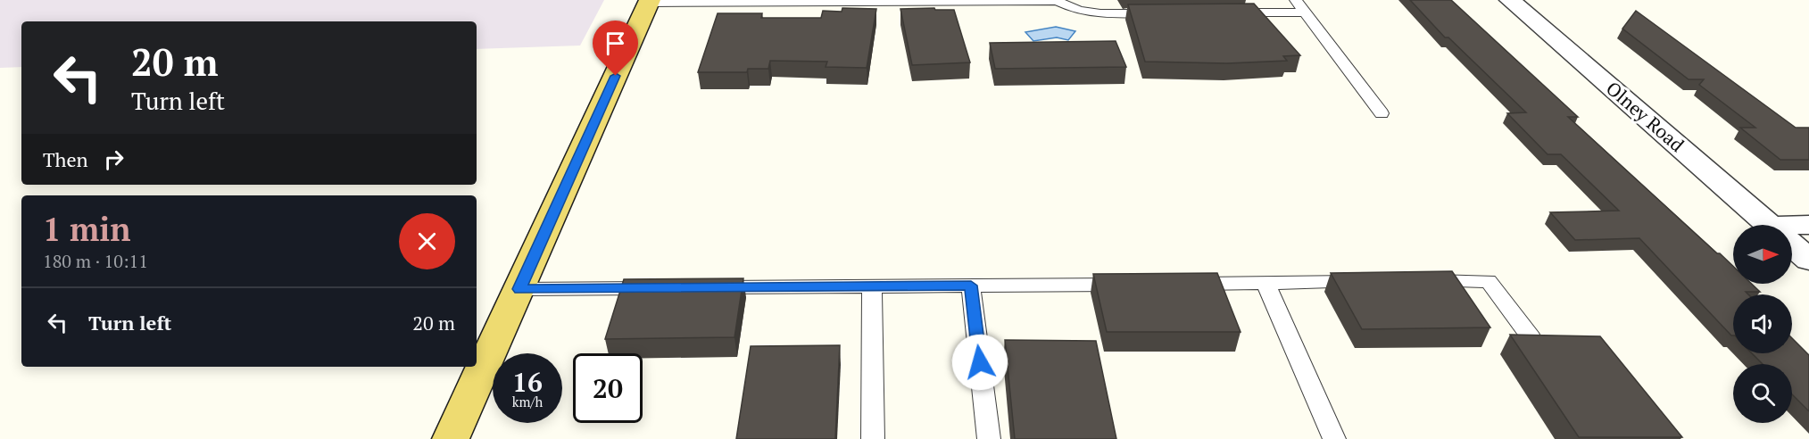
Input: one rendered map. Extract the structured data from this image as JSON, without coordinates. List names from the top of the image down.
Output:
{
  "streets": {
    "street": ["Olney Road"]
  },
  "north": "right",
  "page": {
    "turn": ["20 m", "Turn left"],
    "then": "Then",
    "heading": ["1 min", "180 m · 10:11"],
    "list": [
      {
        "name": "Turn left",
        "value": "20 m"
      }
    ],
    "speed": "16 km/h",
    "limit": "20"
  }
}
